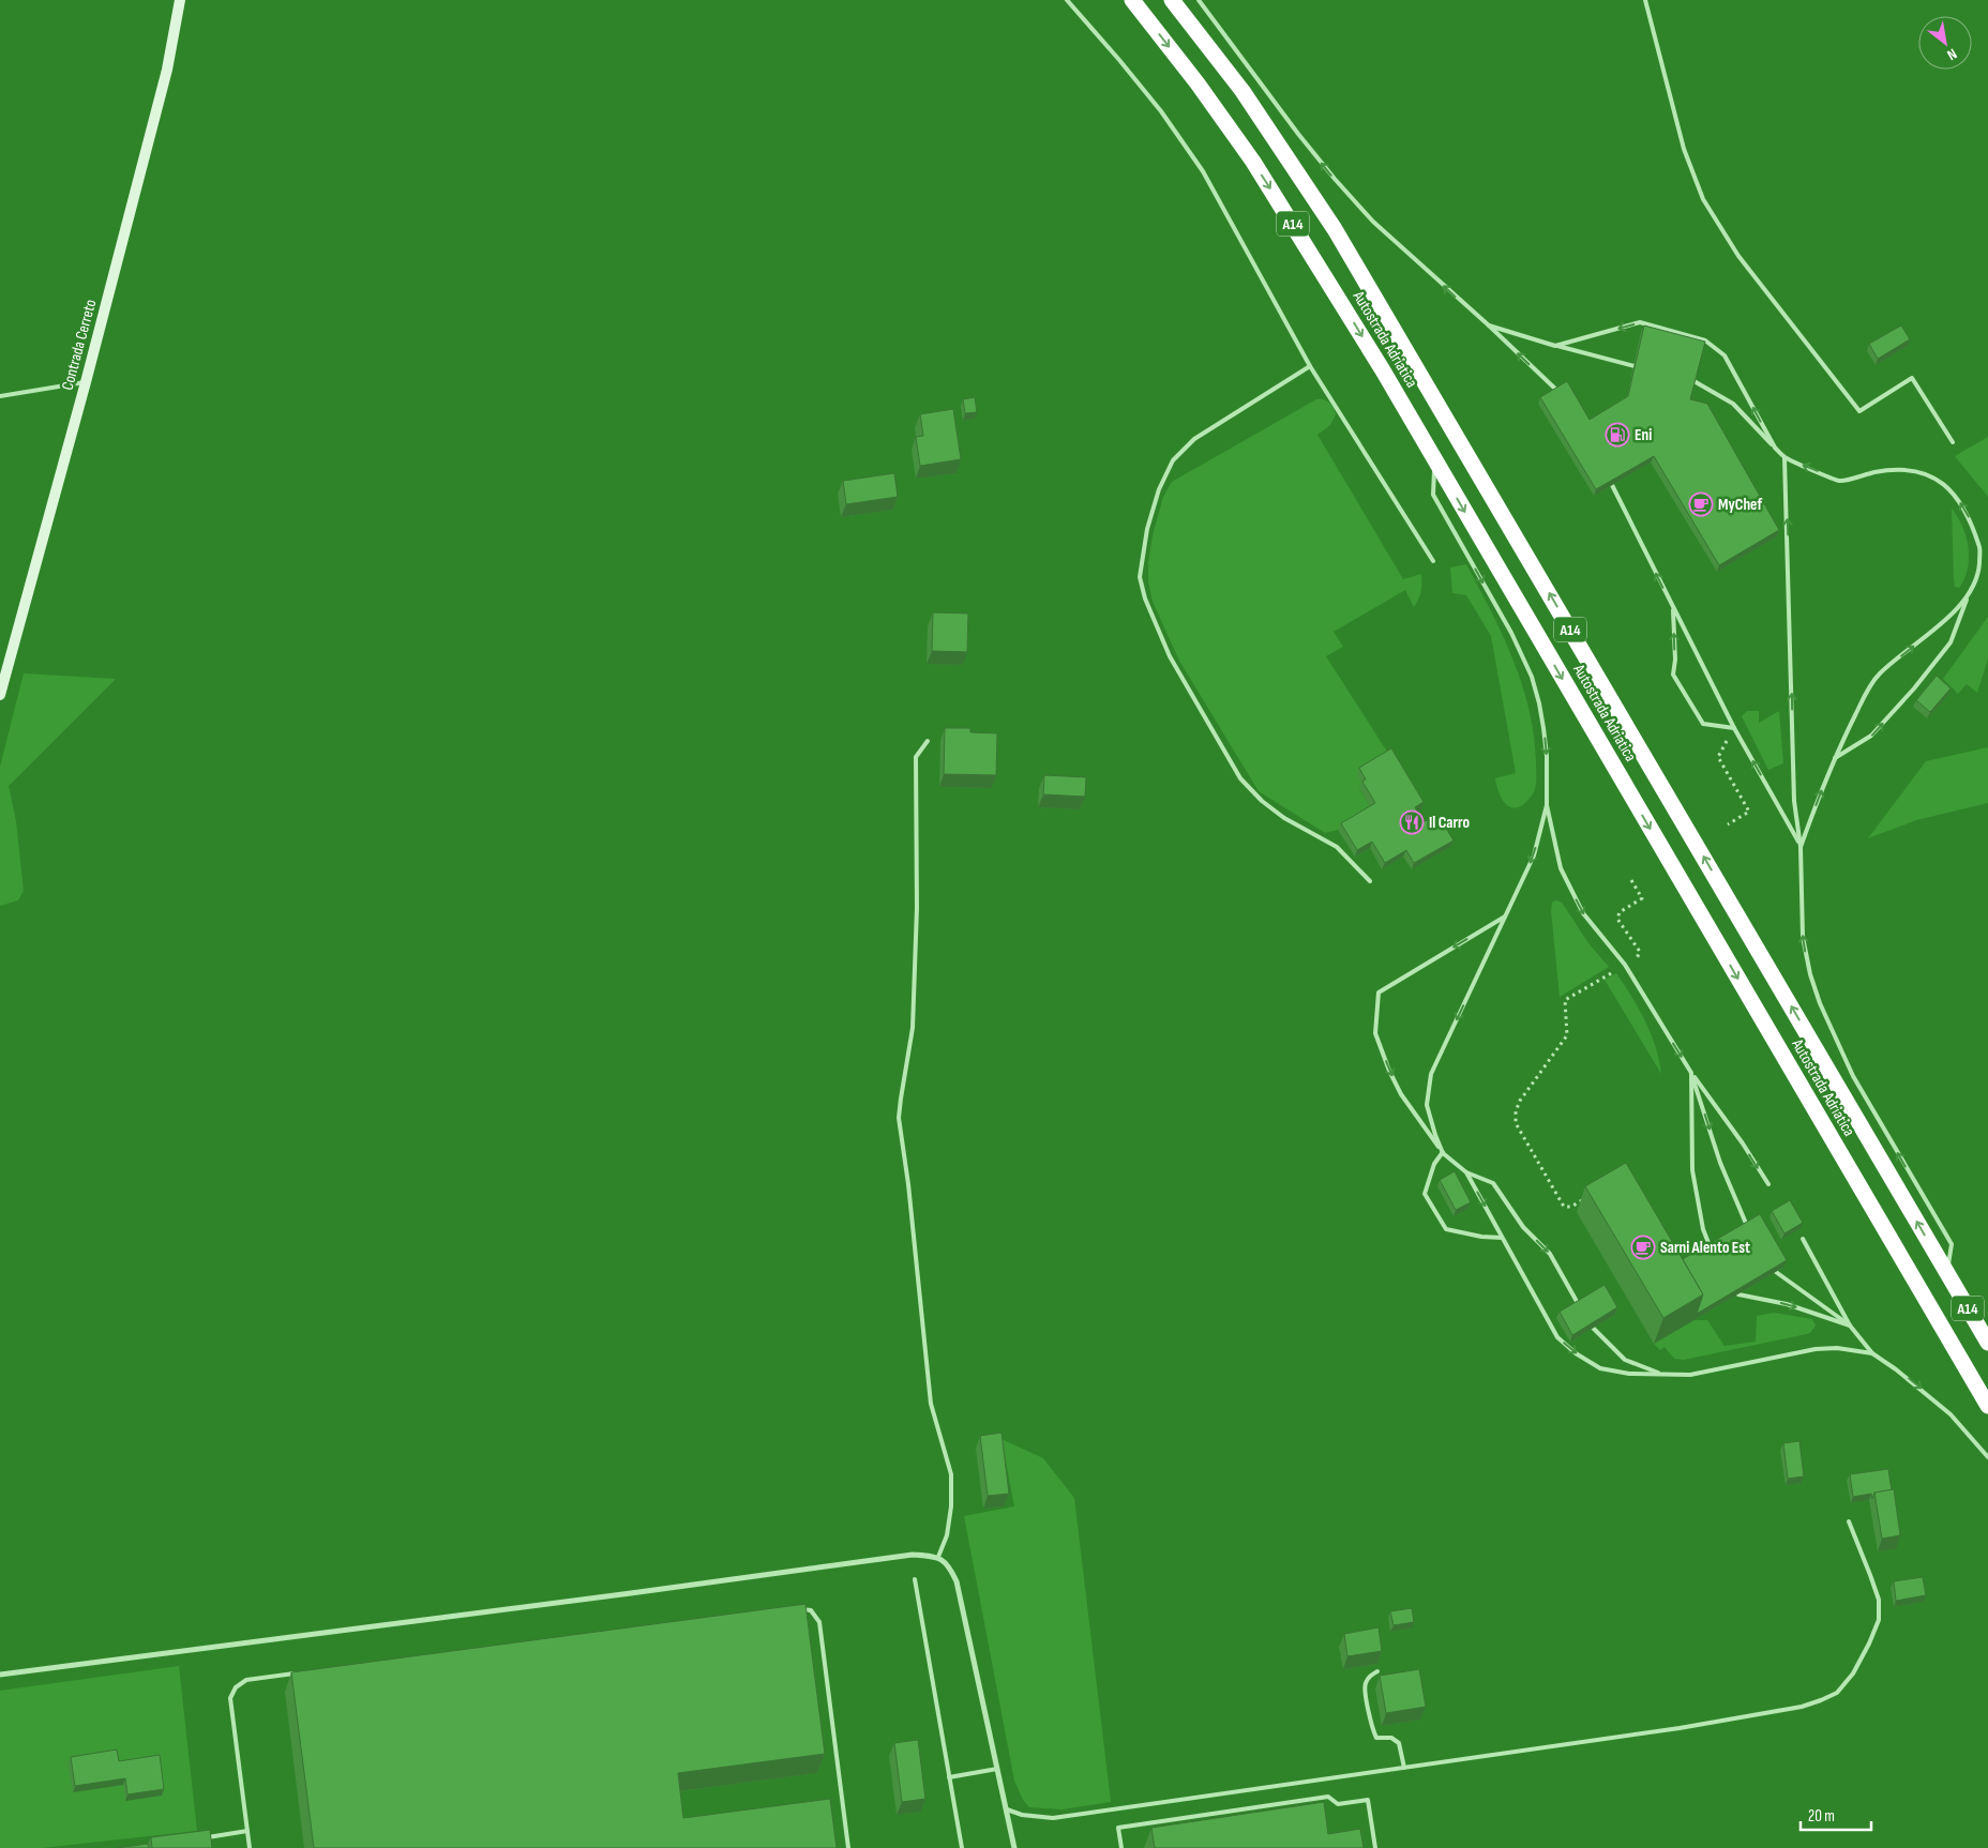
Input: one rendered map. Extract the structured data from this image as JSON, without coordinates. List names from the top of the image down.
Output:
{
  "streets": {
    "highway": ["A14", "Autostrada Adriatica"],
    "main road": ["Contrada Cerreto"]
  },
  "places": {
    "fuel station": ["Eni"],
    "cafe": ["MyChef", "Sarni Alento Est"],
    "restaurant": ["Il Carro"]
  },
  "scale_bar": "20 m",
  "north": "bottom right"
}
